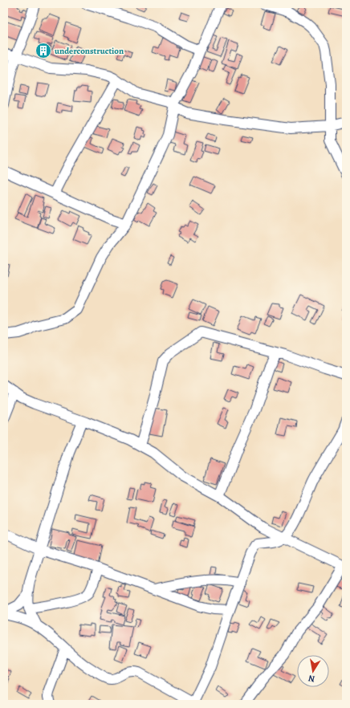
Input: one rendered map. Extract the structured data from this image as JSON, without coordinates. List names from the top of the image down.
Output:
{
  "places": {
    "building": ["underconstruction"]
  },
  "north": "bottom"
}
